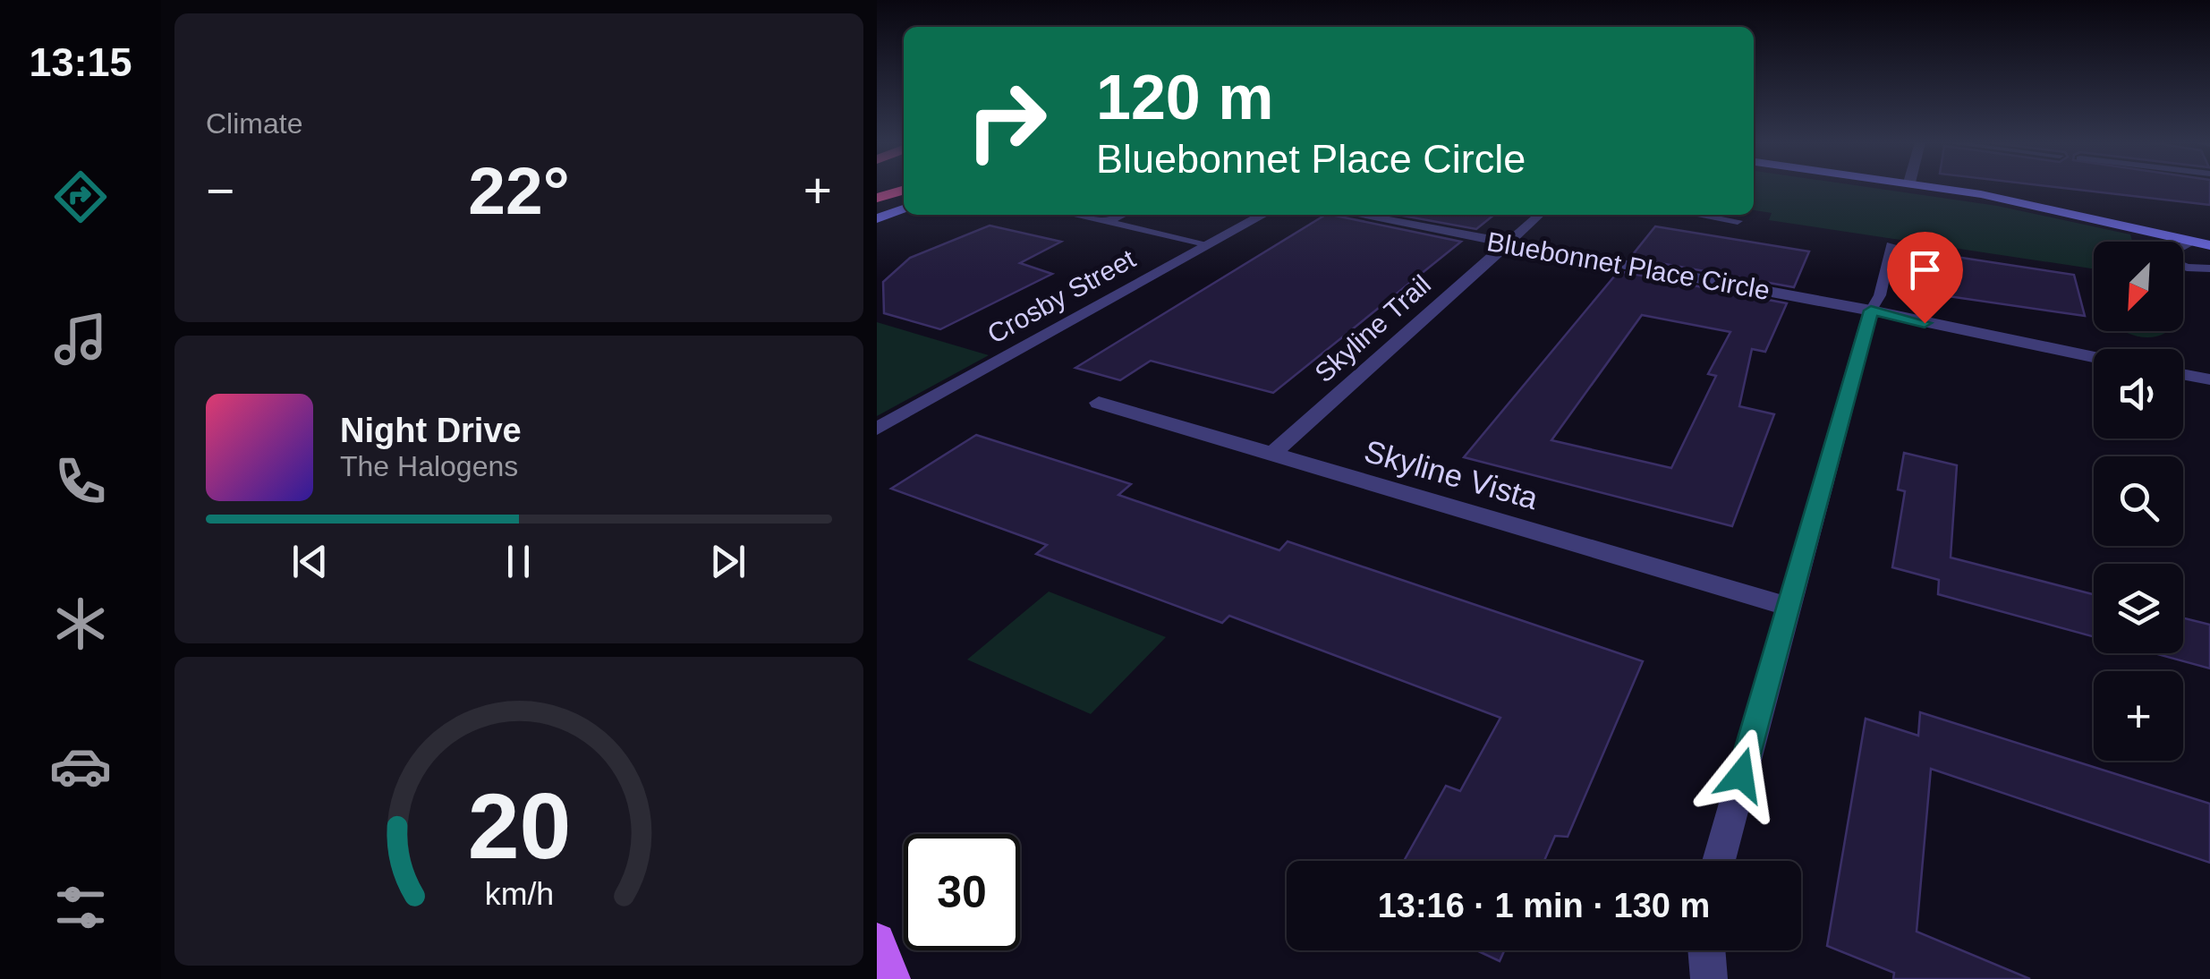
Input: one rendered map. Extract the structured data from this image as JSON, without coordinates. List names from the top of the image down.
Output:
{
  "streets": {
    "street": [
      "Bluebonnet Place Circle",
      "Crosby Street",
      "Skyline Trail",
      "Skyline Vista"
    ]
  },
  "crossings": [
    ["Bluebonnet Place Circle", "Skyline Trail"],
    ["Skyline Trail", "Skyline Vista"]
  ],
  "north": "bottom left",
  "page": {
    "tabs": "13:15",
    "tile": "Climate",
    "turn": ["120 m", "Bluebonnet Place Circle"],
    "heat": ["−", "22°", "+"],
    "map_buttons": "+",
    "song": ["Night Drive", "The Halogens"],
    "limit": "30",
    "trip": "13:16 · 1 min · 130 m",
    "gauge": ["20", "km/h"]
  }
}
